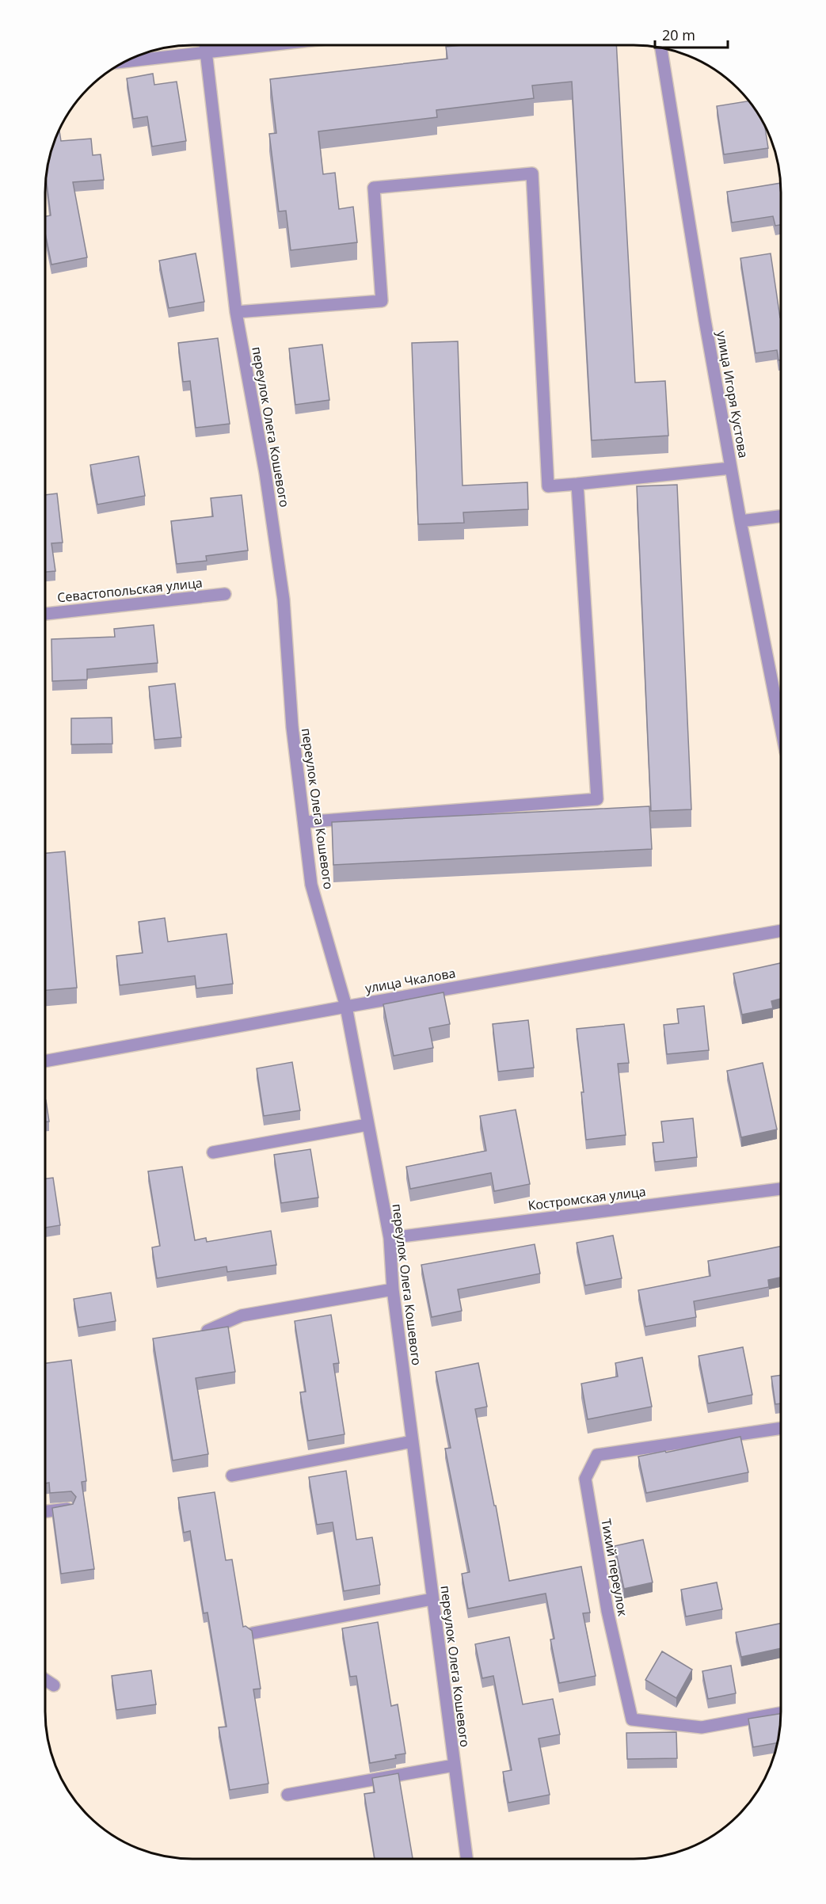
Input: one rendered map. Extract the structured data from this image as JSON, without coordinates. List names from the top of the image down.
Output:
{
  "streets": {
    "street": [
      "улица Игоря Кустова",
      "переулок Олега Кошевого",
      "Севастопольская улица",
      "улица Чкалова",
      "Костромская улица",
      "Тихий переулок"
    ]
  },
  "crossings": [
    ["переулок Олега Кошевого", "улица Чкалова"],
    ["переулок Олега Кошевого", "Костромская улица"]
  ],
  "scale_bar": "20 m"
}
